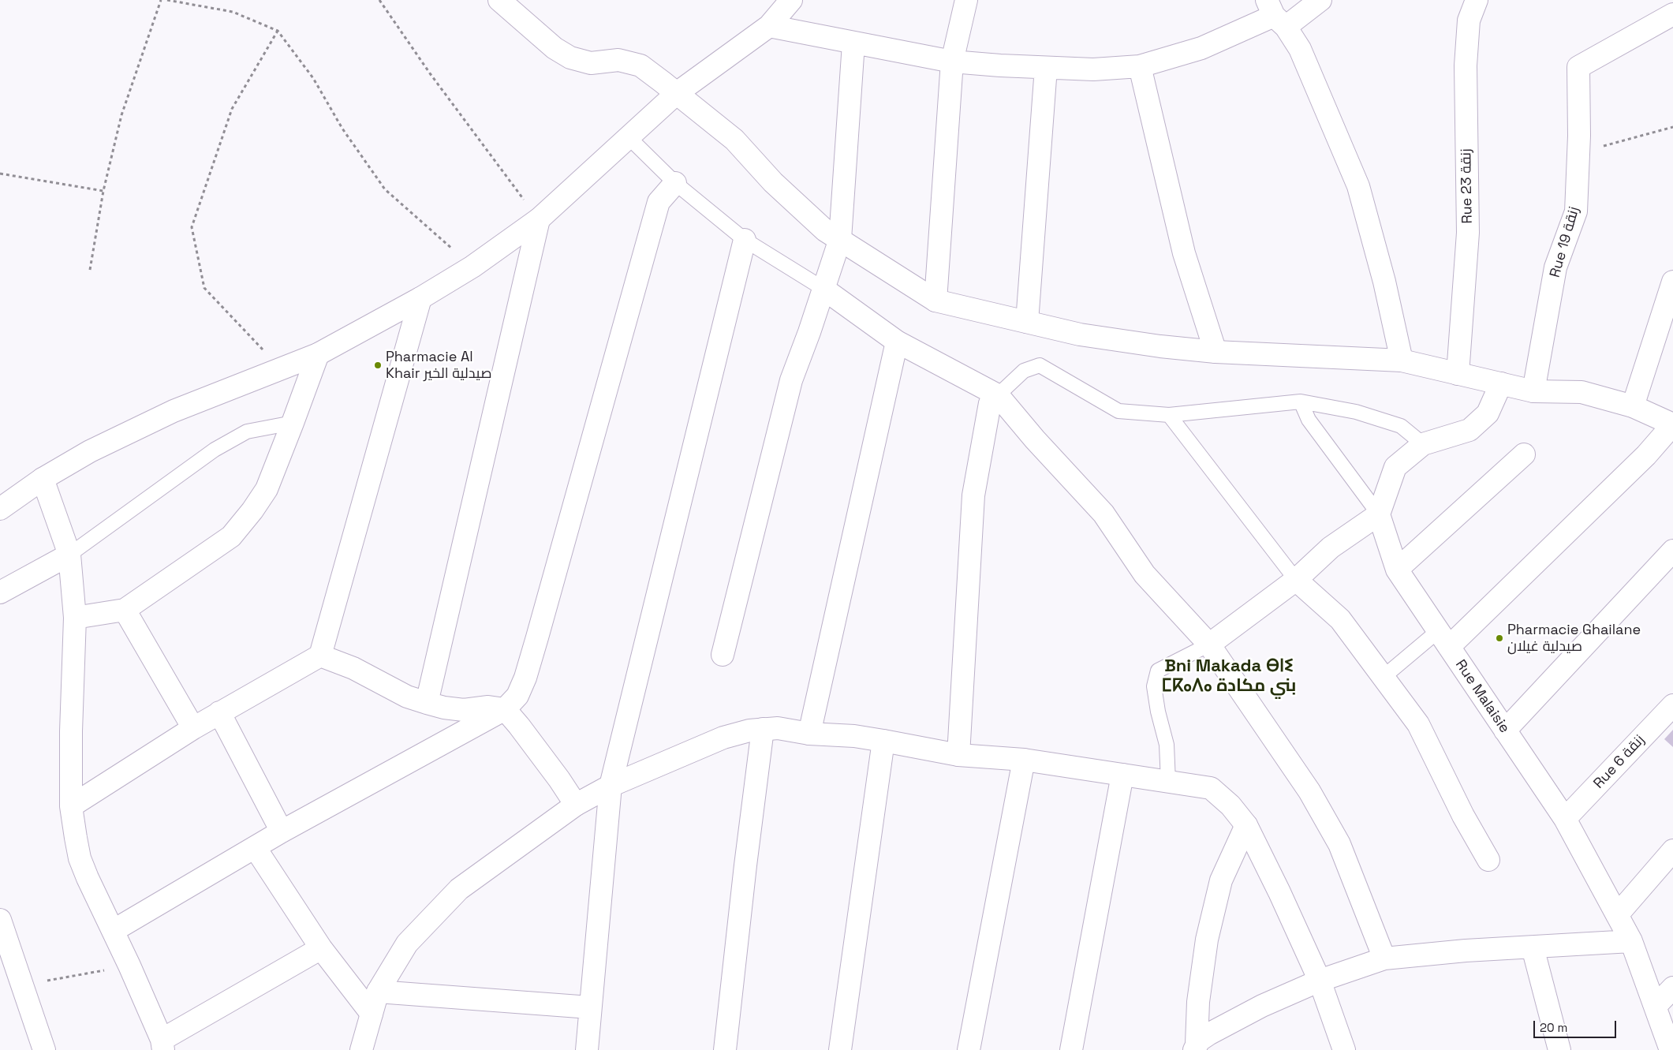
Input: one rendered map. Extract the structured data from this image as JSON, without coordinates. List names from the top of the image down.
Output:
{
  "streets": {
    "street": [
      "Rue 23 زنقة",
      "Rue 19 زنقة",
      "Rue Malaisie",
      "Rue 6 زنقة"
    ]
  },
  "crossings": [
    ["Rue Malaisie", "Rue 6 زنقة"]
  ],
  "districts": ["Bni Makada ⴱⵏⵉ ⵎⴽⴰⴷⴰ بني مكادة"],
  "places": ["Pharmacie Al Khair صيدلية الخير", "Pharmacie Ghailane صيدلية غيلان"],
  "scale_bar": "20 m"
}
